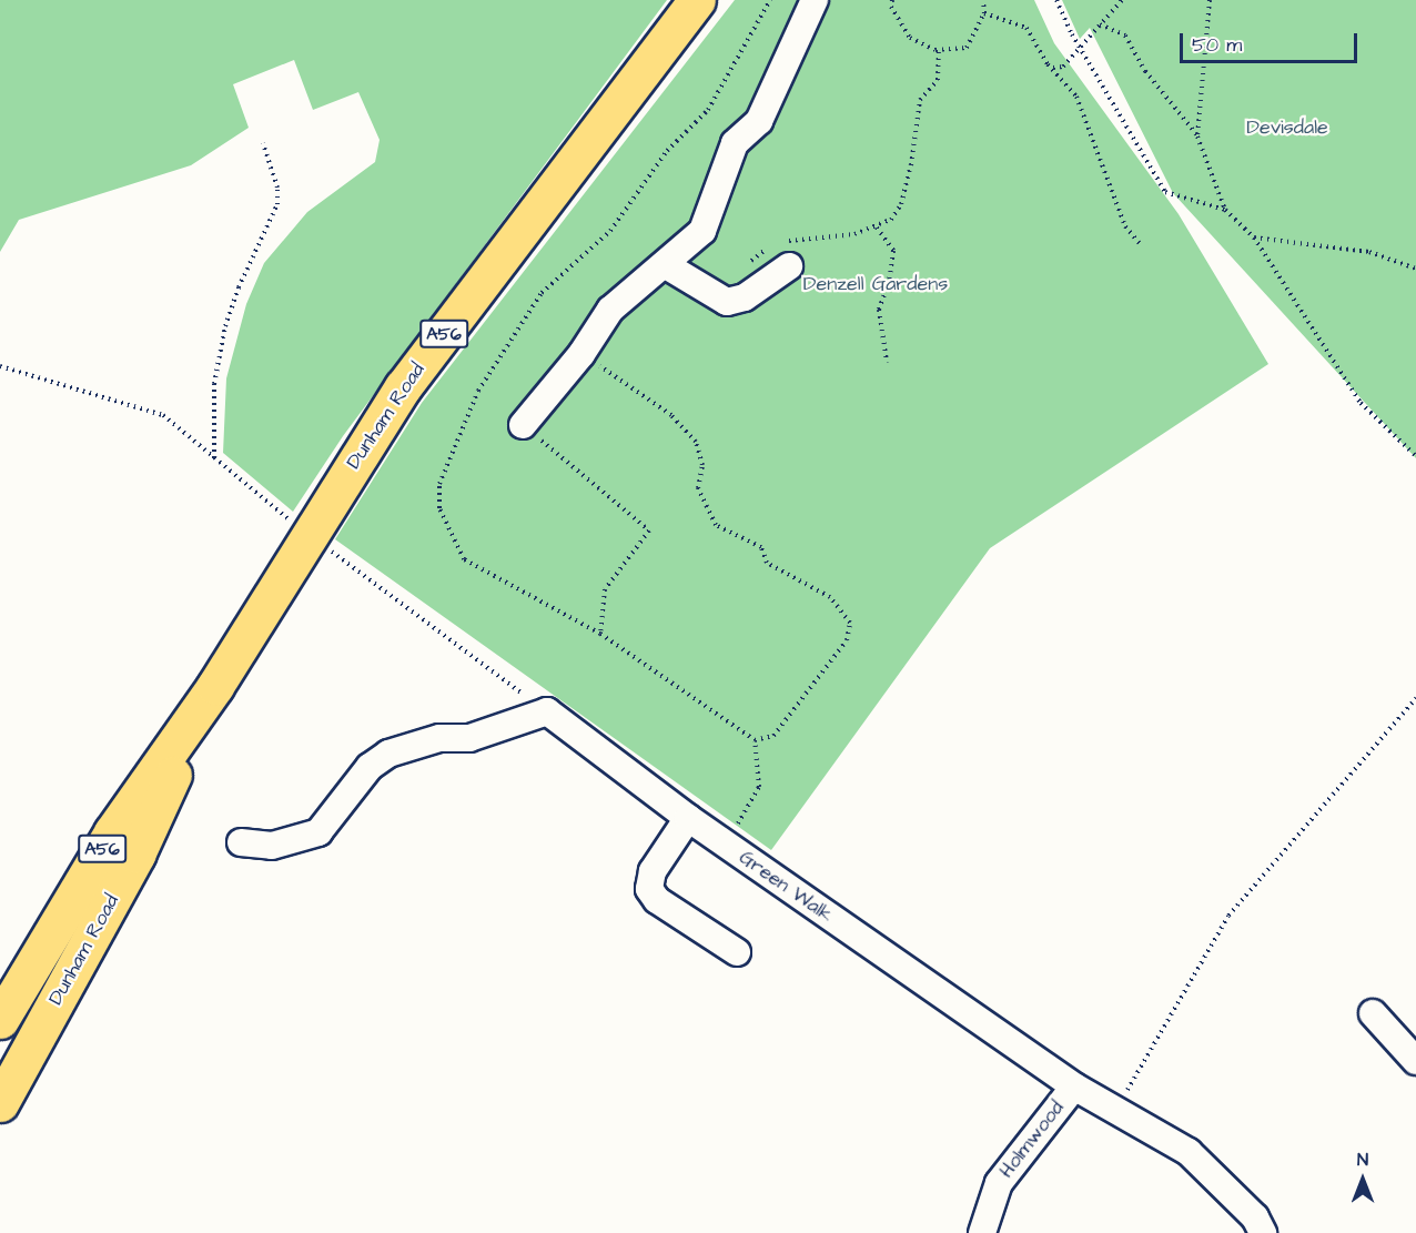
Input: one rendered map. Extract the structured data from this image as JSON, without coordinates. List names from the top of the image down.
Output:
{
  "streets": {
    "highway": ["A56", "Dunham Road"],
    "street": ["Green Walk", "Holmwood"]
  },
  "crossings": [
    ["Green Walk", "Holmwood"]
  ],
  "parks": ["Devisdale", "Denzell Gardens"],
  "scale_bar": "50 m",
  "north": "top"
}
